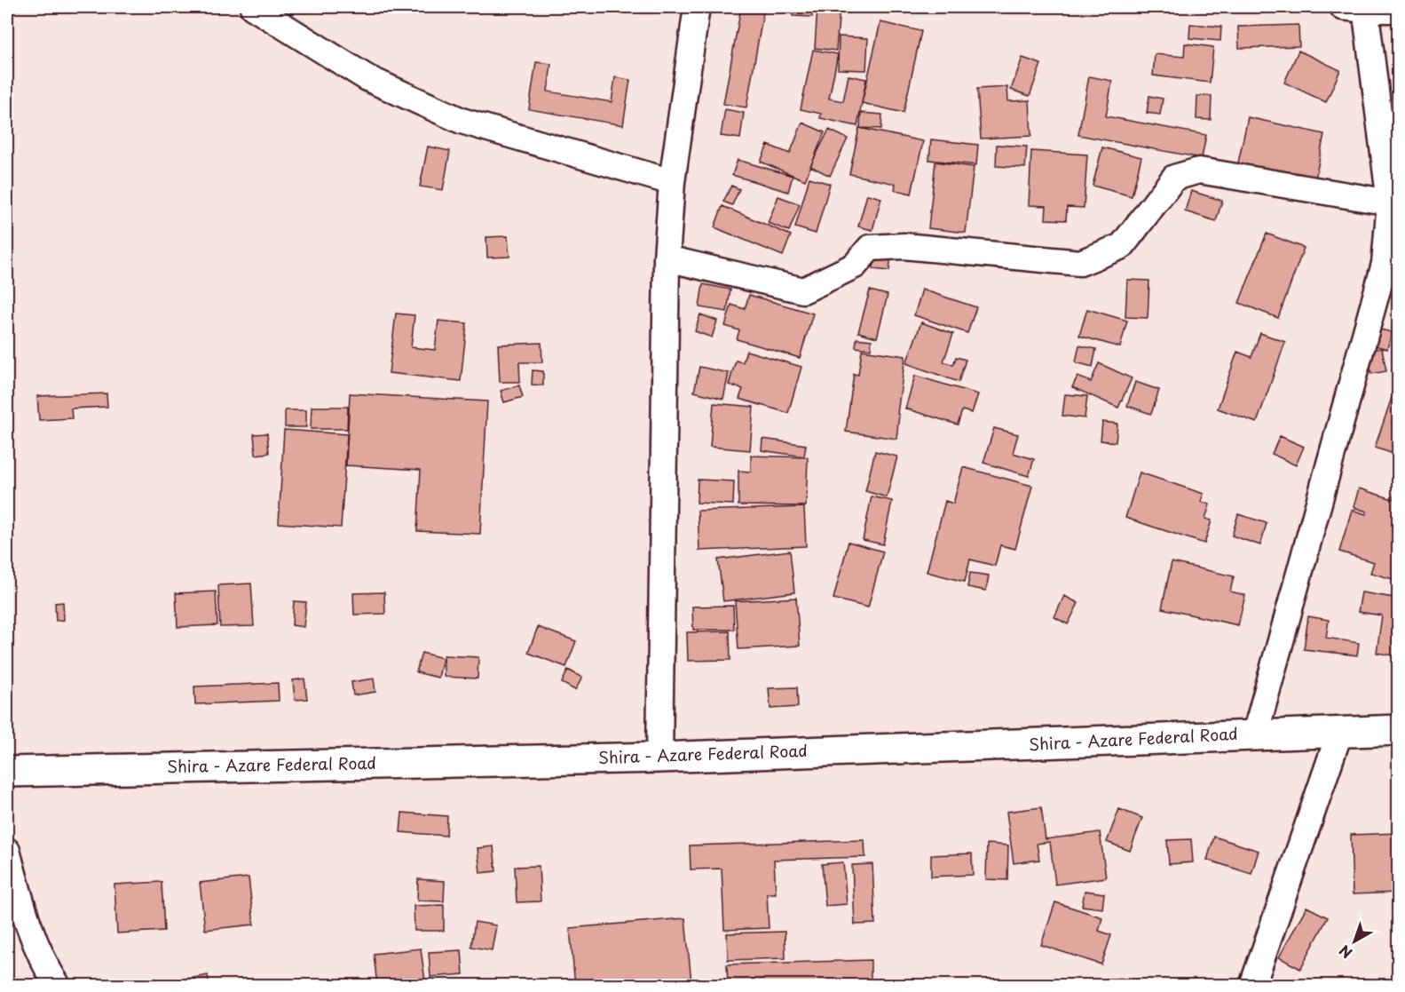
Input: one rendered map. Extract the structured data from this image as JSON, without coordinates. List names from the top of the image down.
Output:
{
  "streets": {
    "main road": ["Shira - Azare Federal Road"]
  },
  "north": "bottom left"
}
